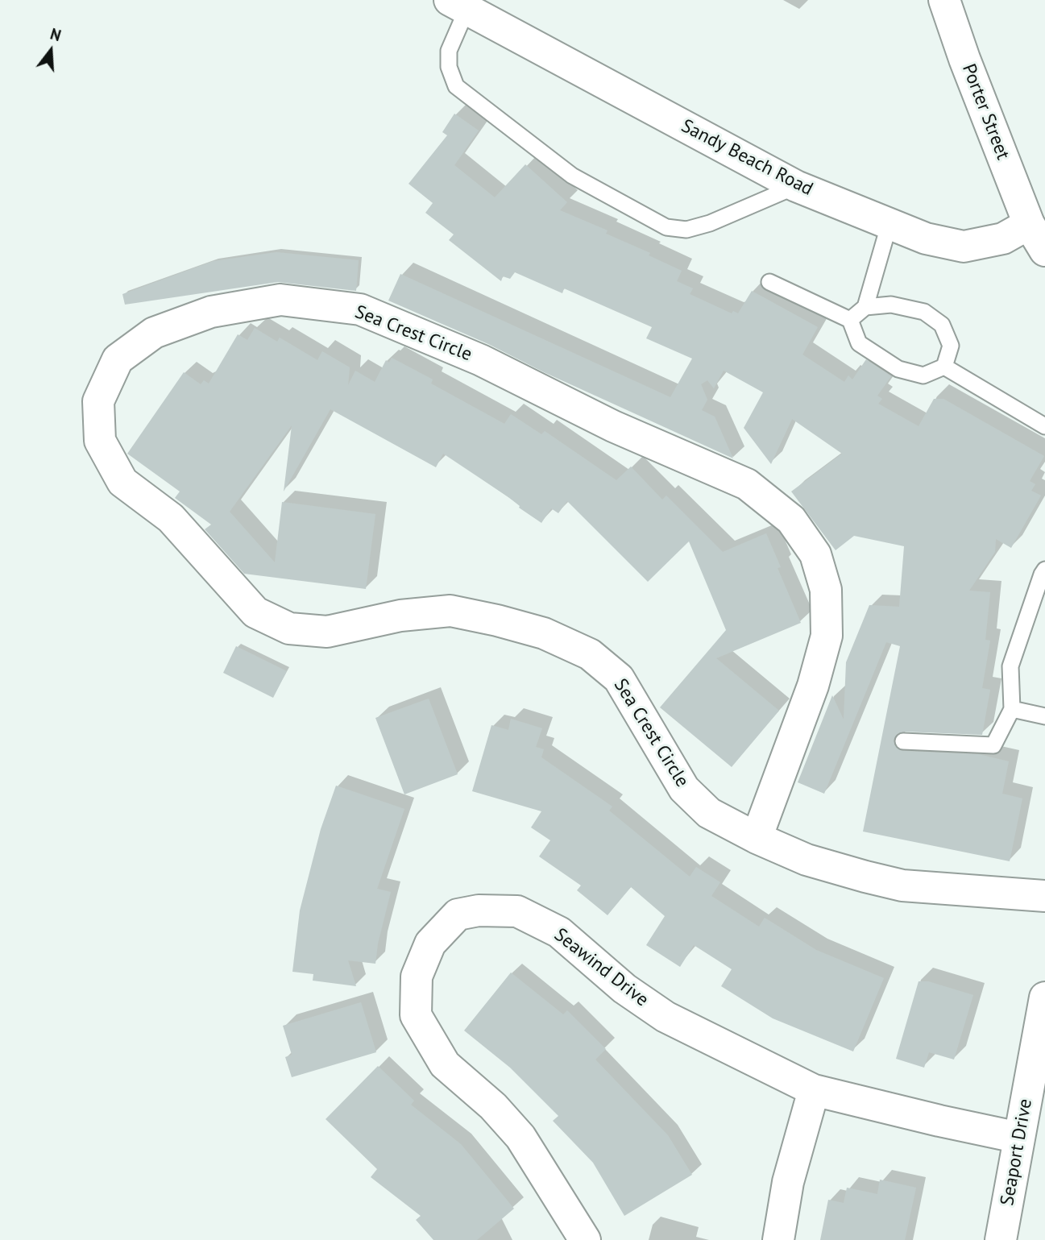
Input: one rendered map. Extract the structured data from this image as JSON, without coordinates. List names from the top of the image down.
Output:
{
  "streets": {
    "street": [
      "Porter Street",
      "Sandy Beach Road",
      "Sea Crest Circle",
      "Seawind Drive",
      "Seaport Drive"
    ]
  },
  "crossings": [
    ["Porter Street", "Sandy Beach Road"],
    ["Seawind Drive", "Seaport Drive"]
  ],
  "north": "top"
}
